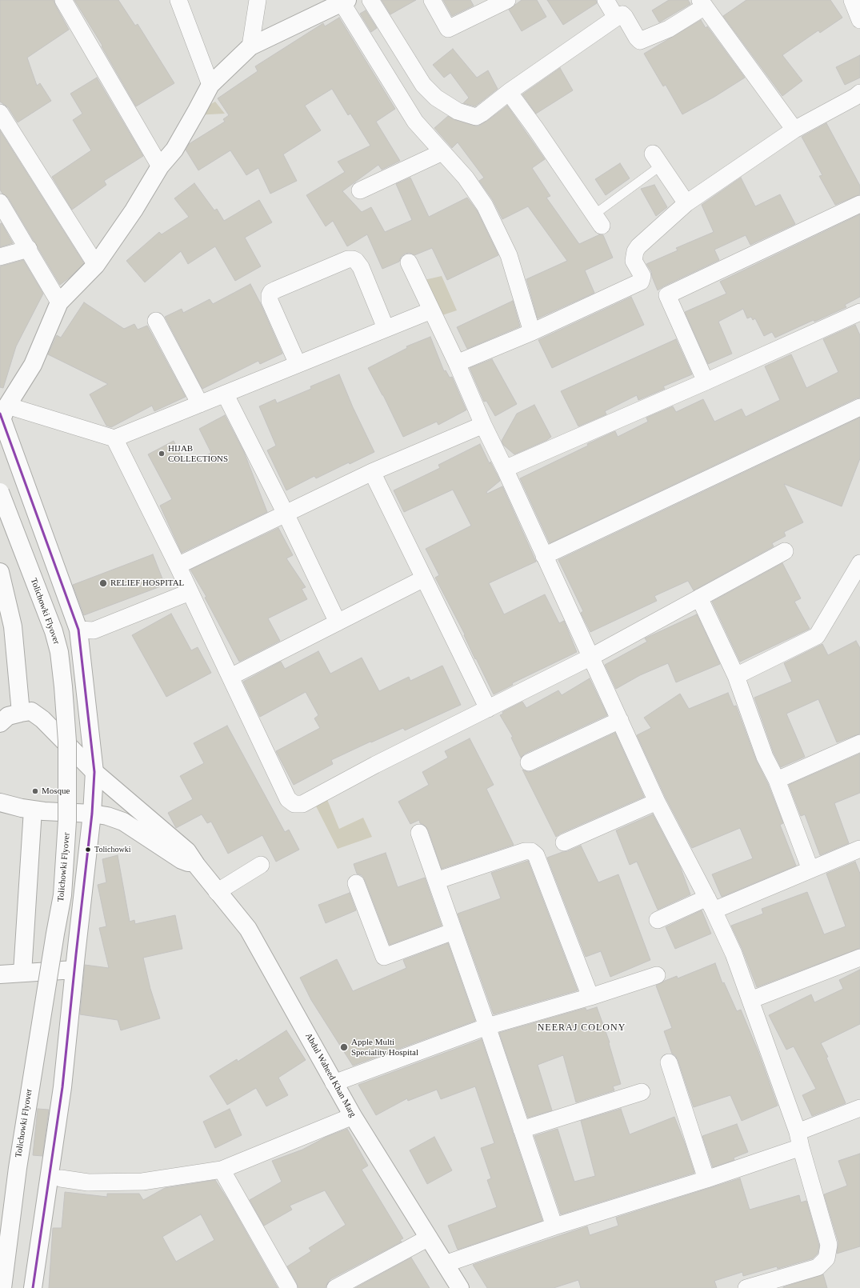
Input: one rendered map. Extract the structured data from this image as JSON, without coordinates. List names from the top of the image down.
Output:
{
  "streets": {
    "street": ["Tolichowki Flyover", "Abdul Waheed Khan Marg"]
  },
  "districts": ["NEERAJ COLONY"],
  "places": [
    "HIJAB COLLECTIONS",
    "RELIEF HOSPITAL",
    "Mosque",
    "Tolichowki",
    "Apple Multi Speciality Hospital"
  ]
}
